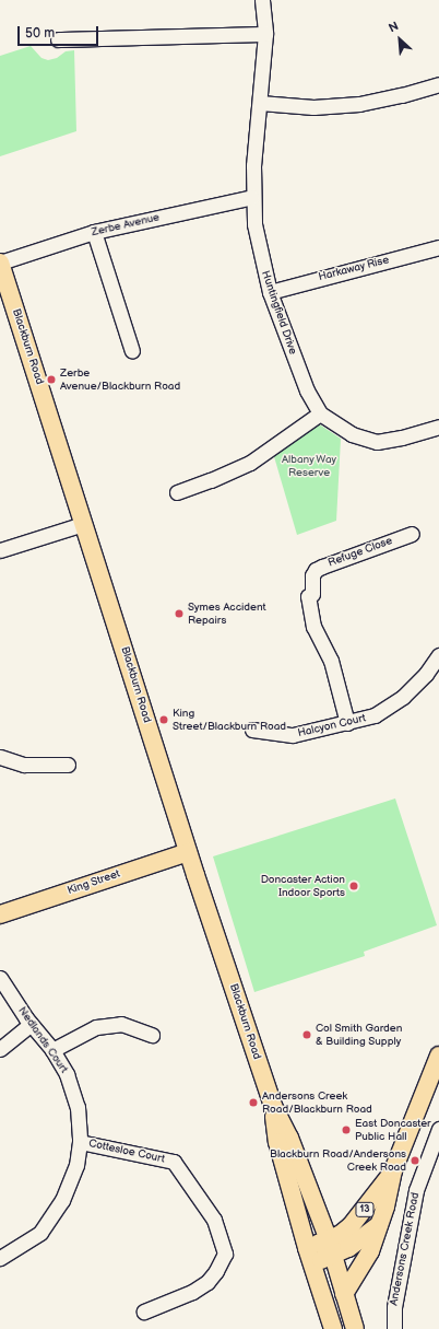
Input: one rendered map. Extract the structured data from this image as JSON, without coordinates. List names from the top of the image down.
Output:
{
  "streets": {
    "main road": ["Blackburn Road", "King Street", "13"],
    "street": [
      "Zerbe Avenue",
      "Harkaway Rise",
      "Huntingfield Drive",
      "Refuge Close",
      "Halcyon Court",
      "Nedlands Court",
      "Cottesloe Court",
      "Andersons Creek Road"
    ]
  },
  "crossings": [
    ["Zerbe Avenue", "Huntingfield Drive"],
    ["Zerbe Avenue", "Blackburn Road"],
    ["Harkaway Rise", "Huntingfield Drive"],
    ["Blackburn Road", "King Street"],
    ["Blackburn Road", "13"],
    ["Refuge Close", "Halcyon Court"],
    ["Nedlands Court", "Cottesloe Court"]
  ],
  "parks": ["Albany Way Reserve"],
  "places": [
    "Zerbe Avenue/Blackburn Road",
    "Symes Accident Repairs",
    "King Street/Blackburn Road",
    "Doncaster Action Indoor Sports",
    "Col Smith Garden & Building Supply",
    "Andersons Creek Road/Blackburn Road",
    "East Doncaster Public Hall",
    "Blackburn Road/Andersons Creek Road"
  ],
  "scale_bar": "50 m",
  "north": "top left"
}
